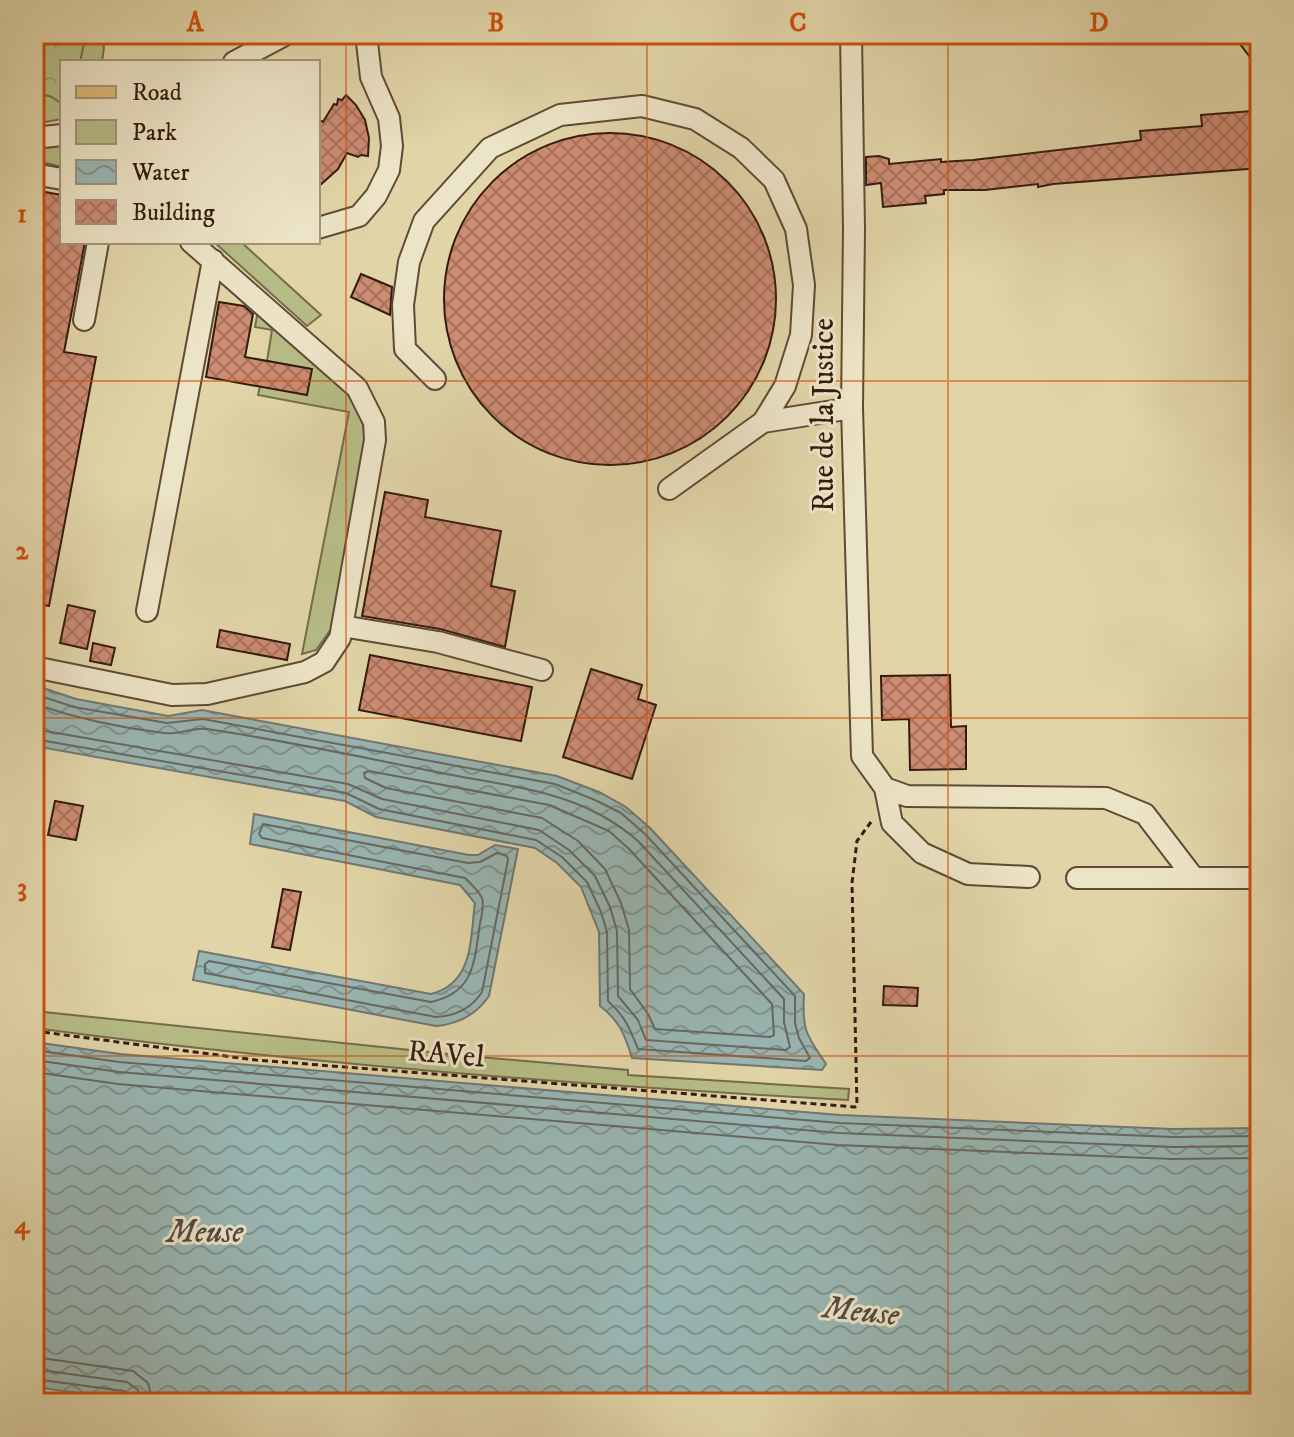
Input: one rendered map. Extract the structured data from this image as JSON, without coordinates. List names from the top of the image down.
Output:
{
  "streets": {
    "street": ["Rue de la Justice"],
    "path": ["RAVel"]
  },
  "crossings": [
    ["Rue de la Justice", "RAVel"]
  ],
  "water": ["Meuse"],
  "legend": [
    "Road",
    "Park",
    "Water",
    "Building"
  ],
  "grid": {
    "columns": [
      "A",
      "B",
      "C",
      "D"
    ],
    "rows": [
      "1",
      "2",
      "3",
      "4"
    ]
  }
}
